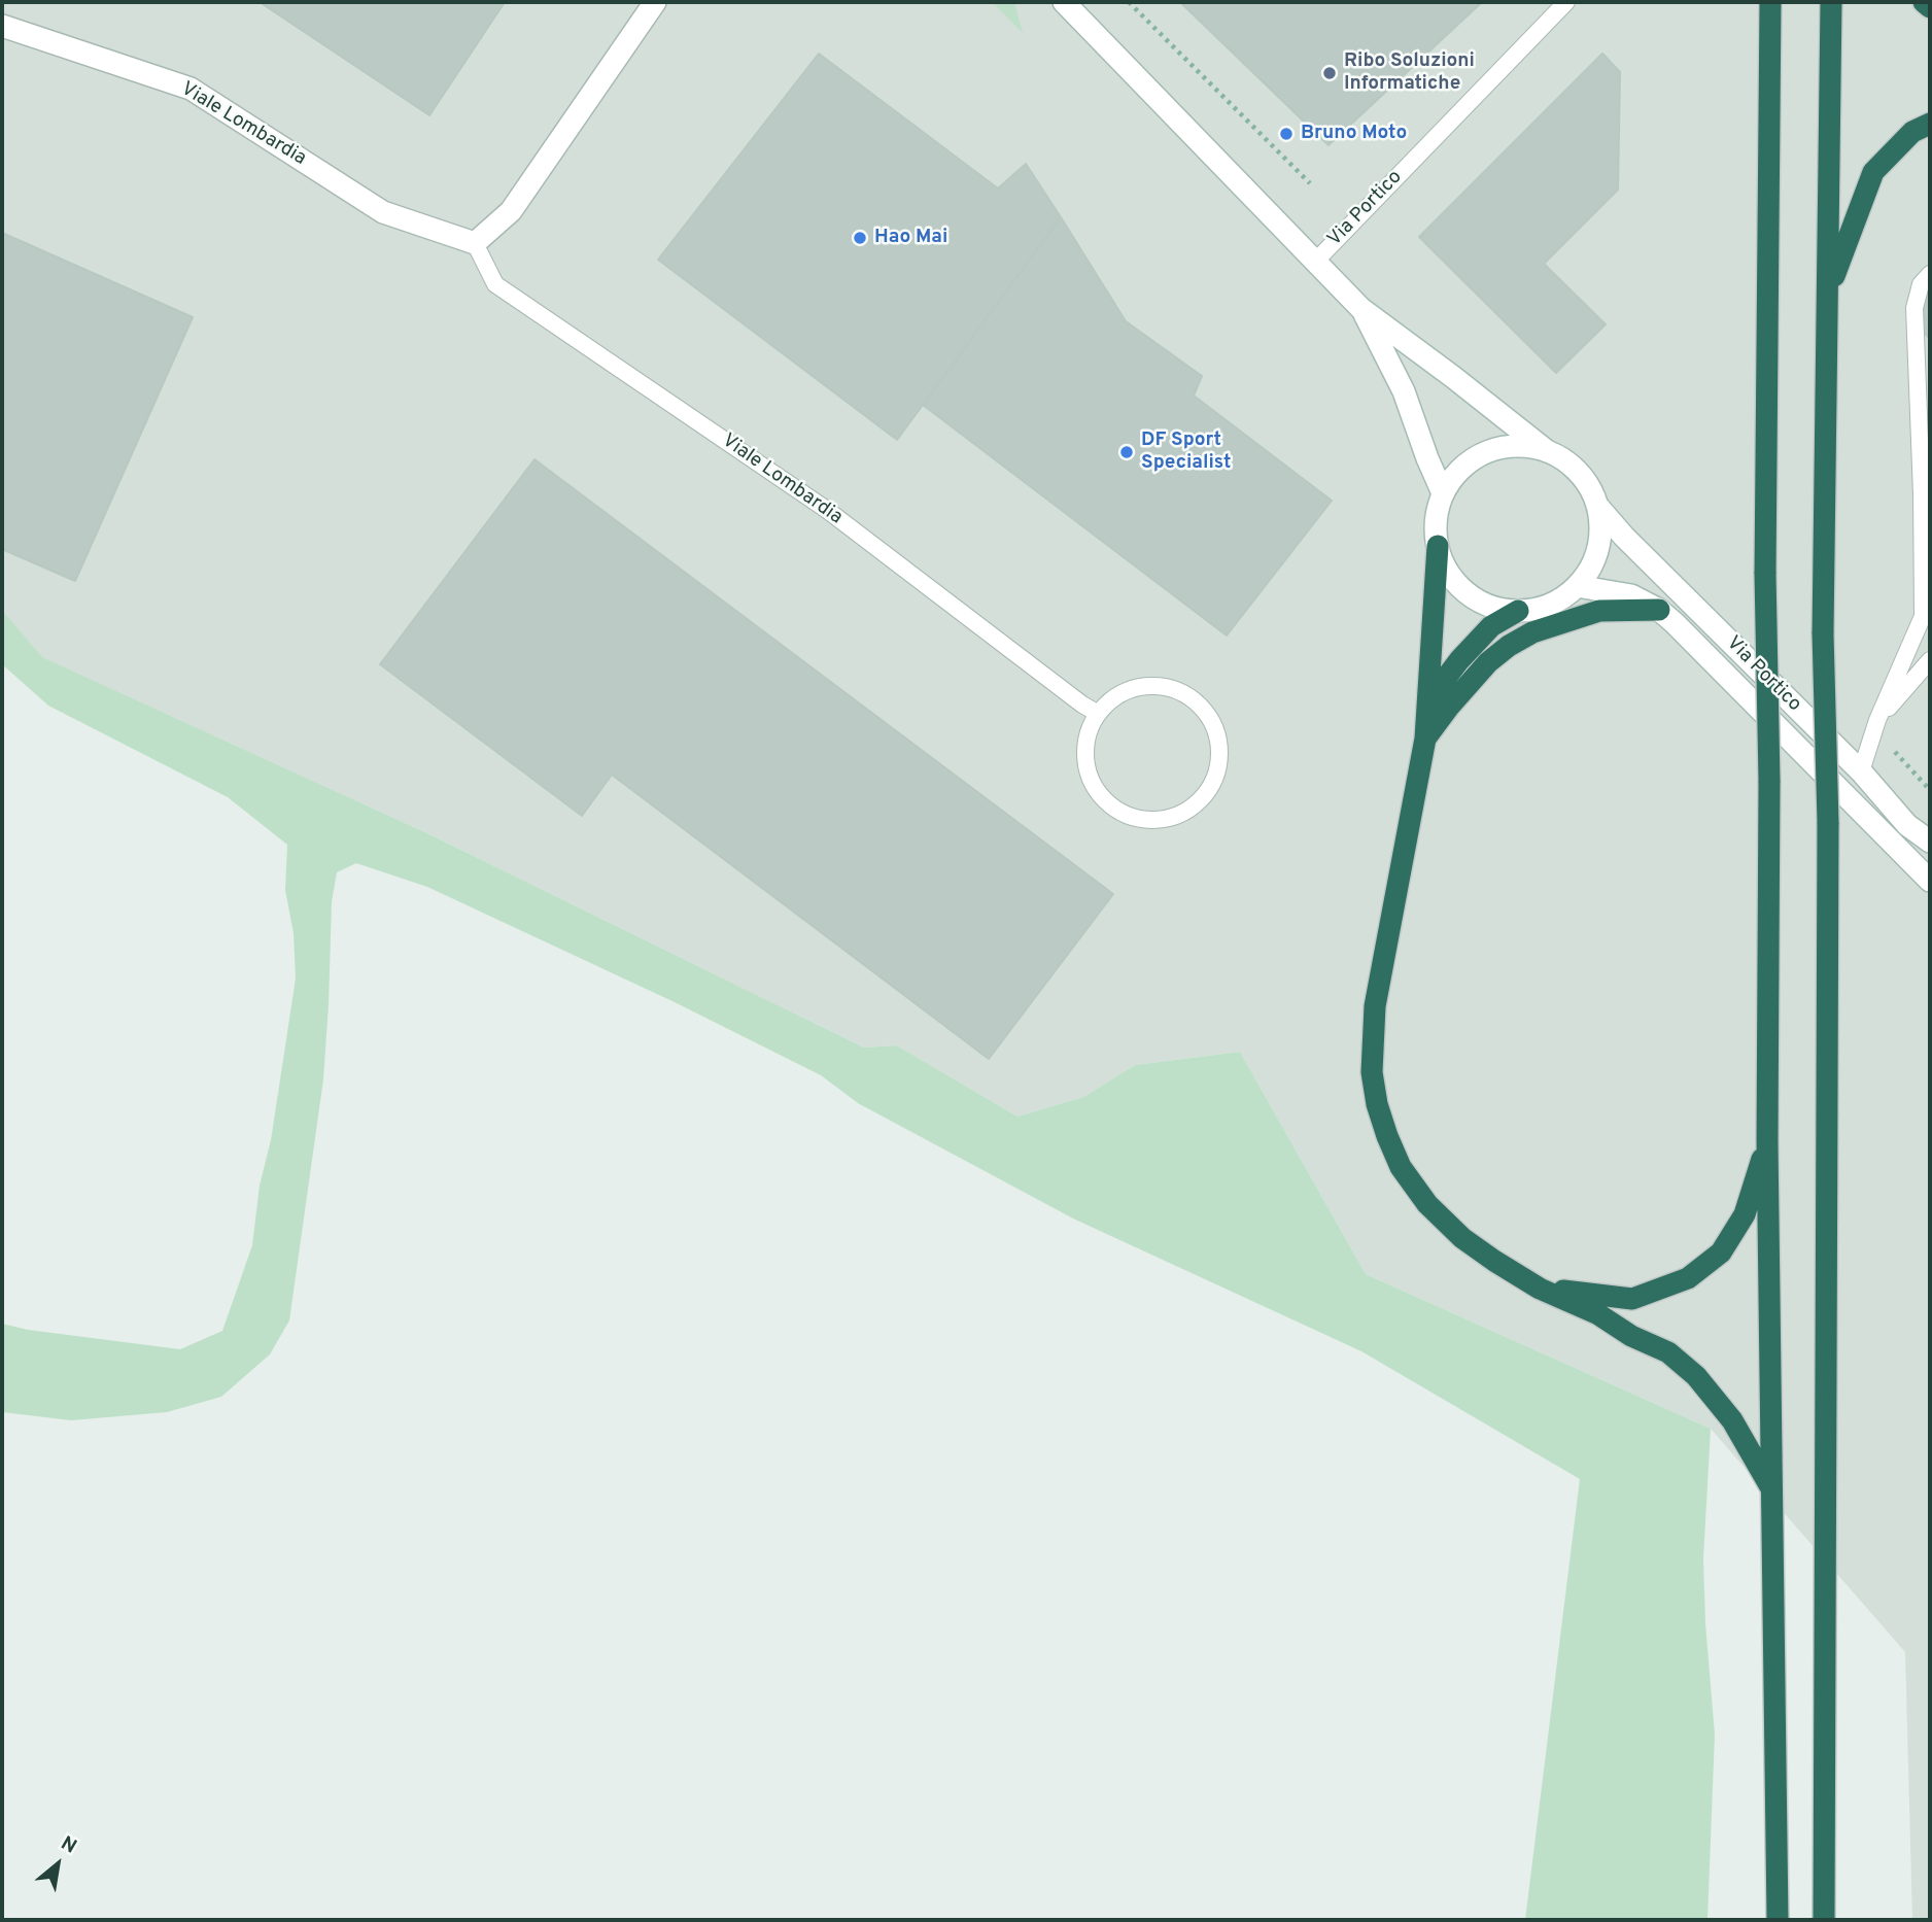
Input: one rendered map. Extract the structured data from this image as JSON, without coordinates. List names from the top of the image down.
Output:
{
  "streets": {
    "main road": ["Viale Lombardia", "Via Portico"]
  },
  "places": [
    "Ribo Soluzioni Informatiche",
    "Bruno Moto",
    "Hao Mai",
    "DF Sport Specialist"
  ],
  "north": "top right"
}
